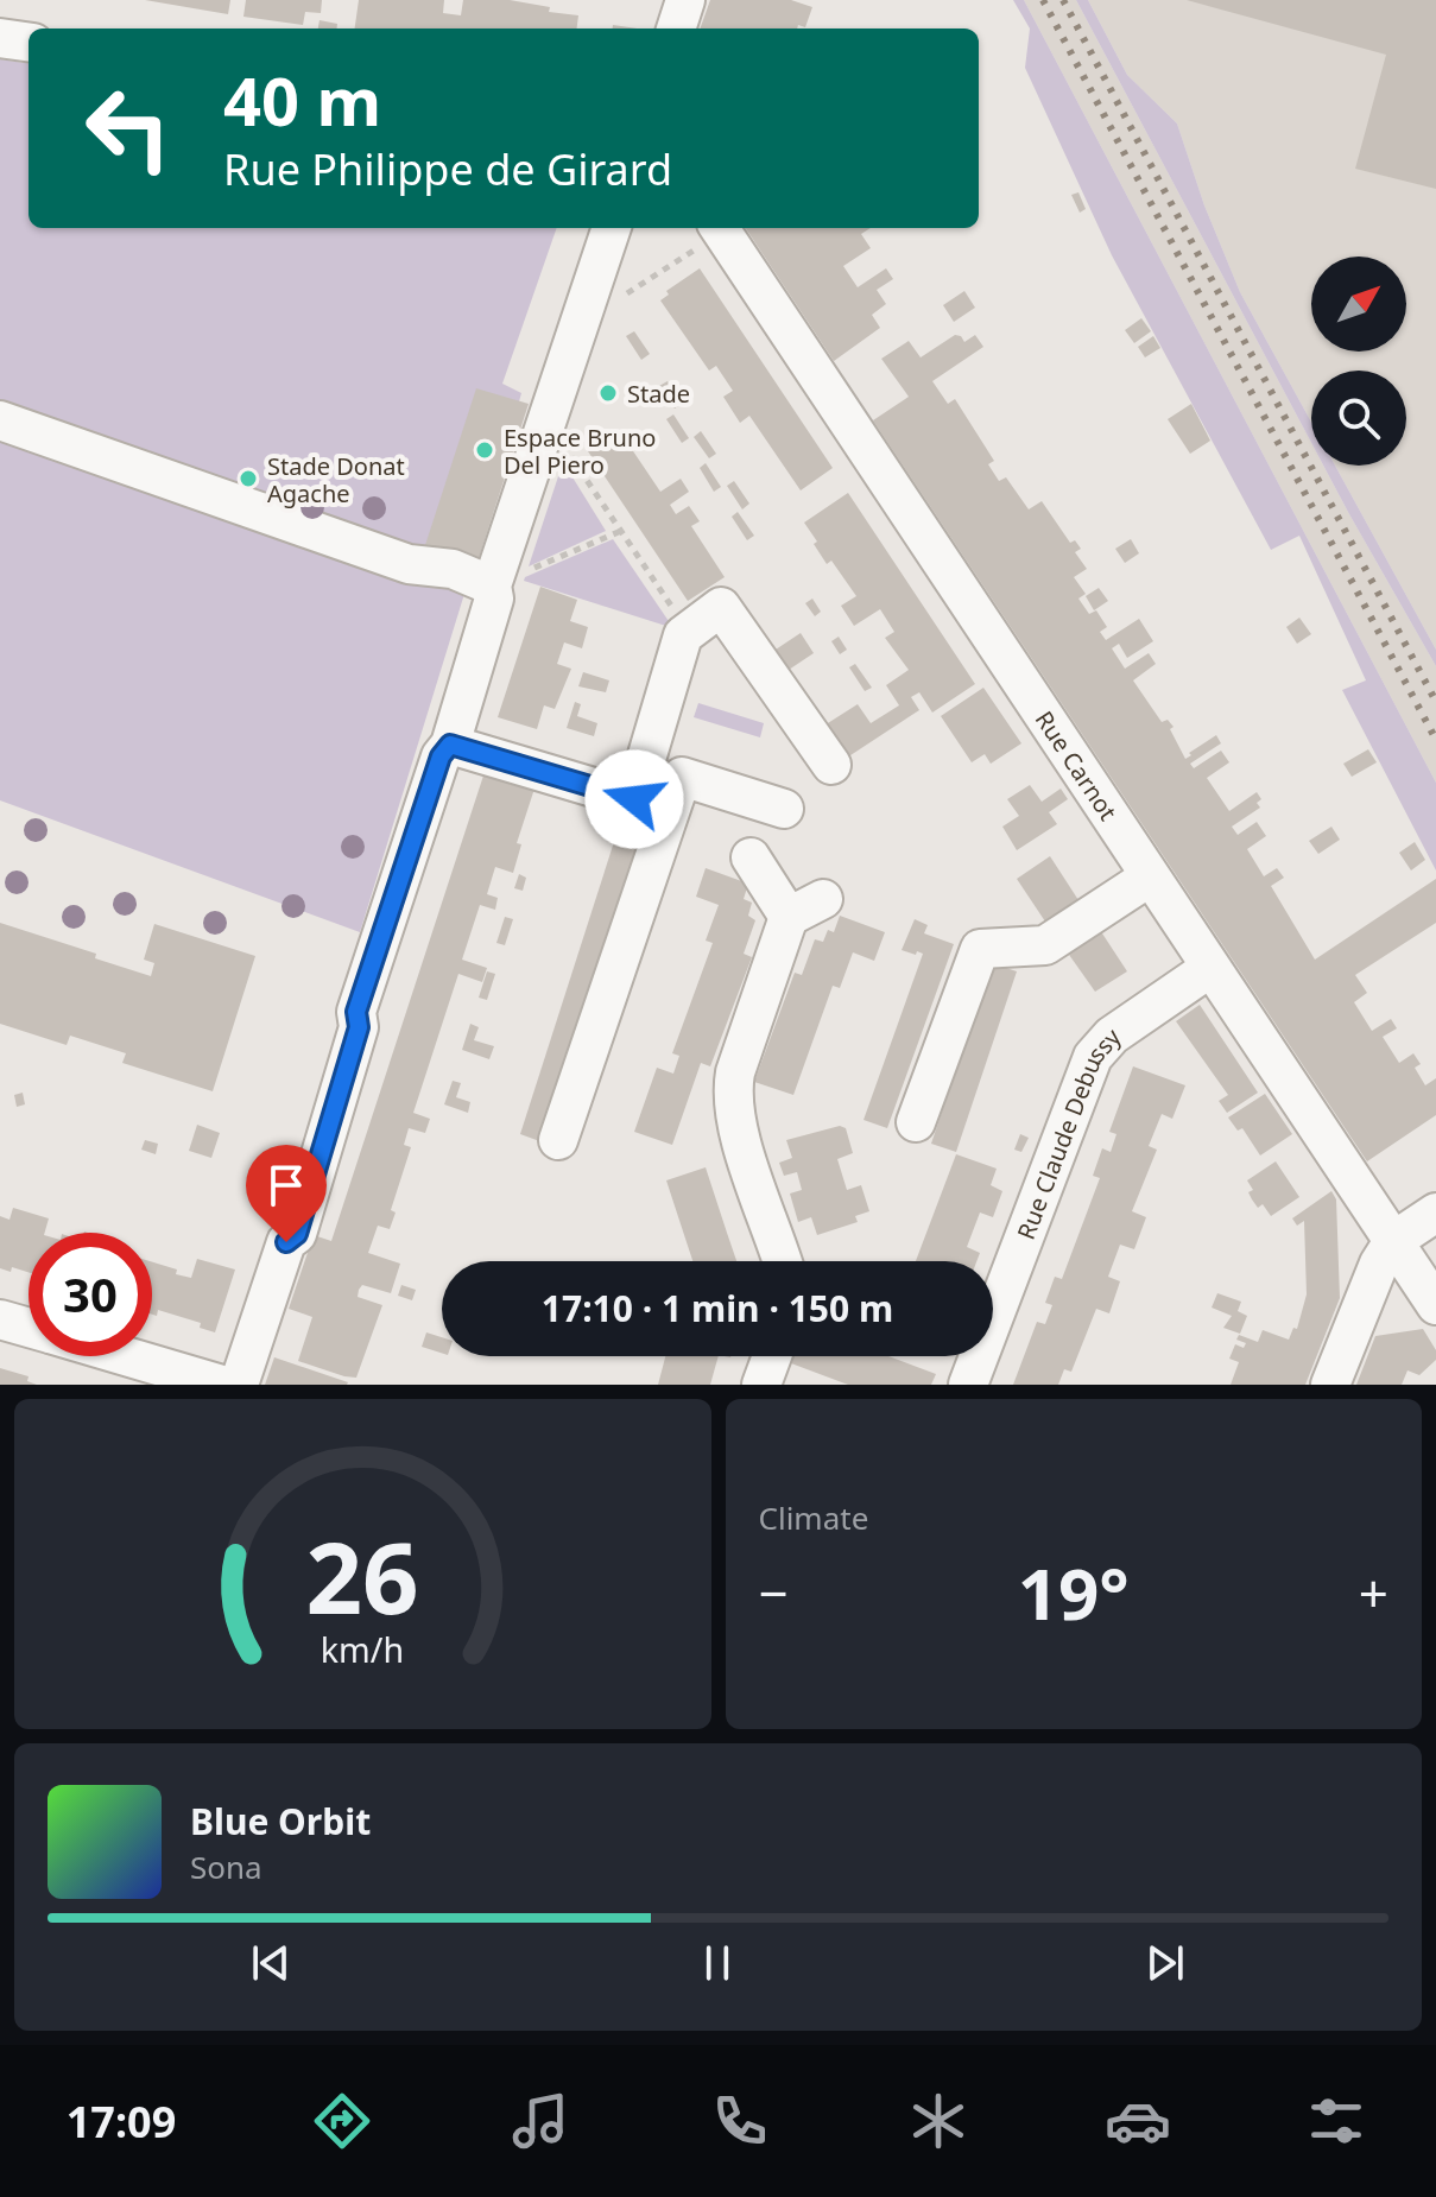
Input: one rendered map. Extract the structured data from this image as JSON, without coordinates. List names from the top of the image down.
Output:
{
  "streets": {
    "street": ["Rue Carnot", "Rue Claude Debussy"]
  },
  "crossings": [
    ["Rue Carnot", "Rue Claude Debussy"]
  ],
  "places": ["Stade", "Espace Bruno Del Piero", "Stade Donat Agache"],
  "north": "top right",
  "page": {
    "turn": ["40 m", "Rue Philippe de Girard"],
    "limit": "30",
    "trip": "17:10 · 1 min · 150 m",
    "tile": "Climate",
    "heat": ["−", "19°", "+"],
    "song": ["Blue Orbit", "Sona"],
    "tabs": "17:09",
    "gauge": ["26", "km/h"]
  }
}
